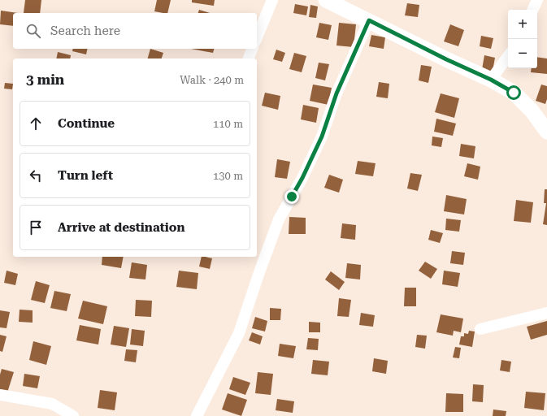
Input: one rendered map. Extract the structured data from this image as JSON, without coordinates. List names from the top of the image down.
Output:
{
  "page": {
    "map_buttons": ["+", "−"],
    "search": "Search here",
    "heading": ["3 min", "Walk · 240 m"],
    "list": [
      ["Continue", "110 m"],
      ["Turn left", "130 m"],
      "Arrive at destination"
    ]
  }
}
